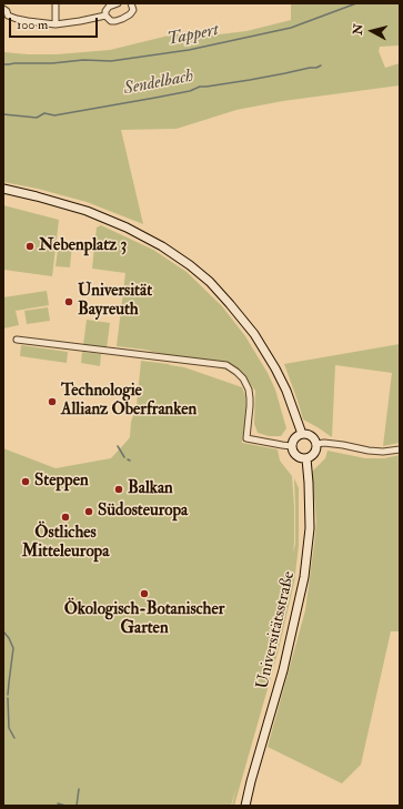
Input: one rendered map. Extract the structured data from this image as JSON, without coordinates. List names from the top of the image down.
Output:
{
  "streets": {
    "main road": ["Universitätsstraße"]
  },
  "water": ["Tappert", "Sendelbach"],
  "places": [
    "Nebenplatz 3",
    "Universität Bayreuth",
    "Technologie Allianz Oberfranken",
    "Steppen",
    "Balkan",
    "Südosteuropa",
    "Östliches Mitteleuropa",
    "Ökologisch-Botanischer Garten"
  ],
  "scale_bar": "100 m",
  "north": "left"
}
